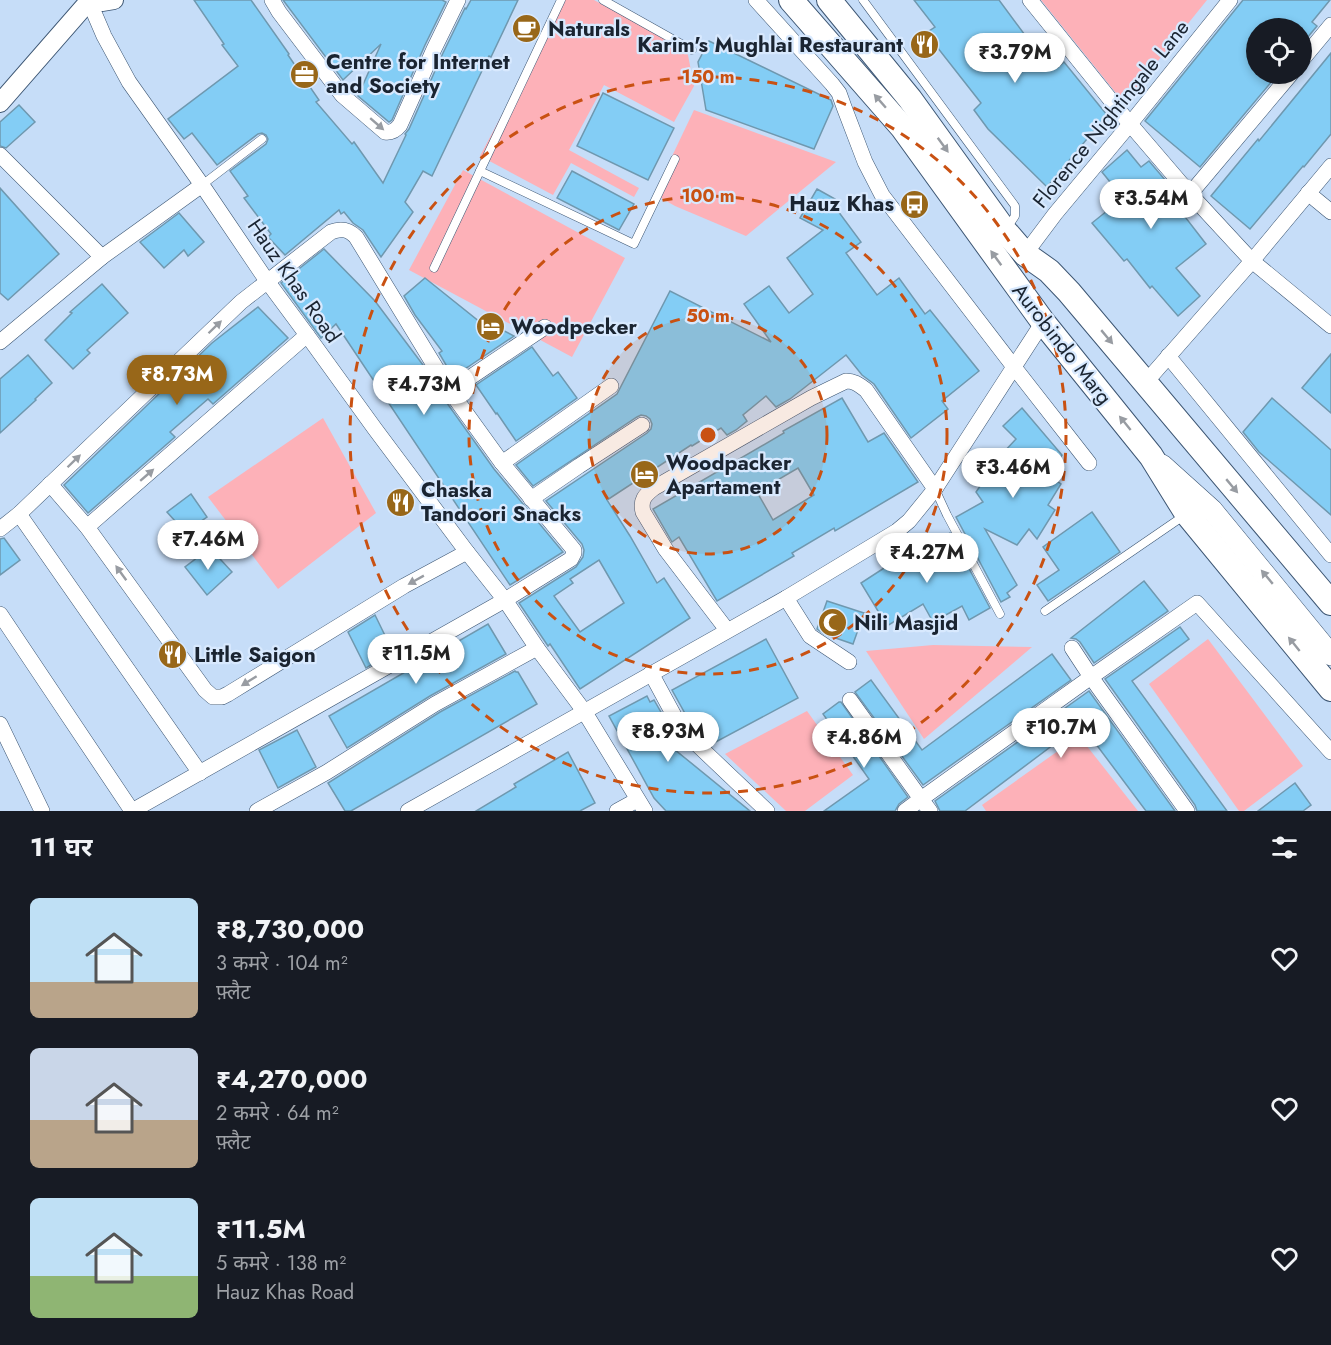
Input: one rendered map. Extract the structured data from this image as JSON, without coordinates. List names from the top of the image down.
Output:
{
  "streets": {
    "highway": ["Aurobindo Marg"],
    "street": ["Florence Nightingale Lane", "Hauz Khas Road"]
  },
  "crossings": [
    ["Florence Nightingale Lane", "Aurobindo Marg"]
  ],
  "places": {
    "cafe": ["Naturals"],
    "restaurant": ["Karim's Mughlai Restaurant", "Chaska Tandoori Snacks", "Little Saigon"],
    "office": ["Centre for Internet and Society"],
    "bus stop": ["Hauz Khas"],
    "hotel": ["Woodpecker", "Woodpacker Apartament"],
    "mosque": ["Nili Masjid"]
  },
  "page": {
    "price": [
      "₹3.79M",
      "₹3.54M",
      "₹8.73M",
      "₹4.73M",
      "₹3.46M",
      "₹7.46M",
      "₹4.27M",
      "₹11.5M",
      "₹10.7M",
      "₹8.93M",
      "₹4.86M"
    ],
    "heading": "11 घर",
    "list": [
      {
        "name": "₹8,730,000",
        "note": "3 कमरे · 104 m² · फ़्लैट"
      },
      {
        "name": "₹4,270,000",
        "note": "2 कमरे · 64 m² · फ़्लैट"
      },
      {
        "name": "₹11.5M",
        "note": "5 कमरे · 138 m² · Hauz Khas Road"
      }
    ]
  },
  "rings": ["150 m", "100 m", "50 m"]
}
